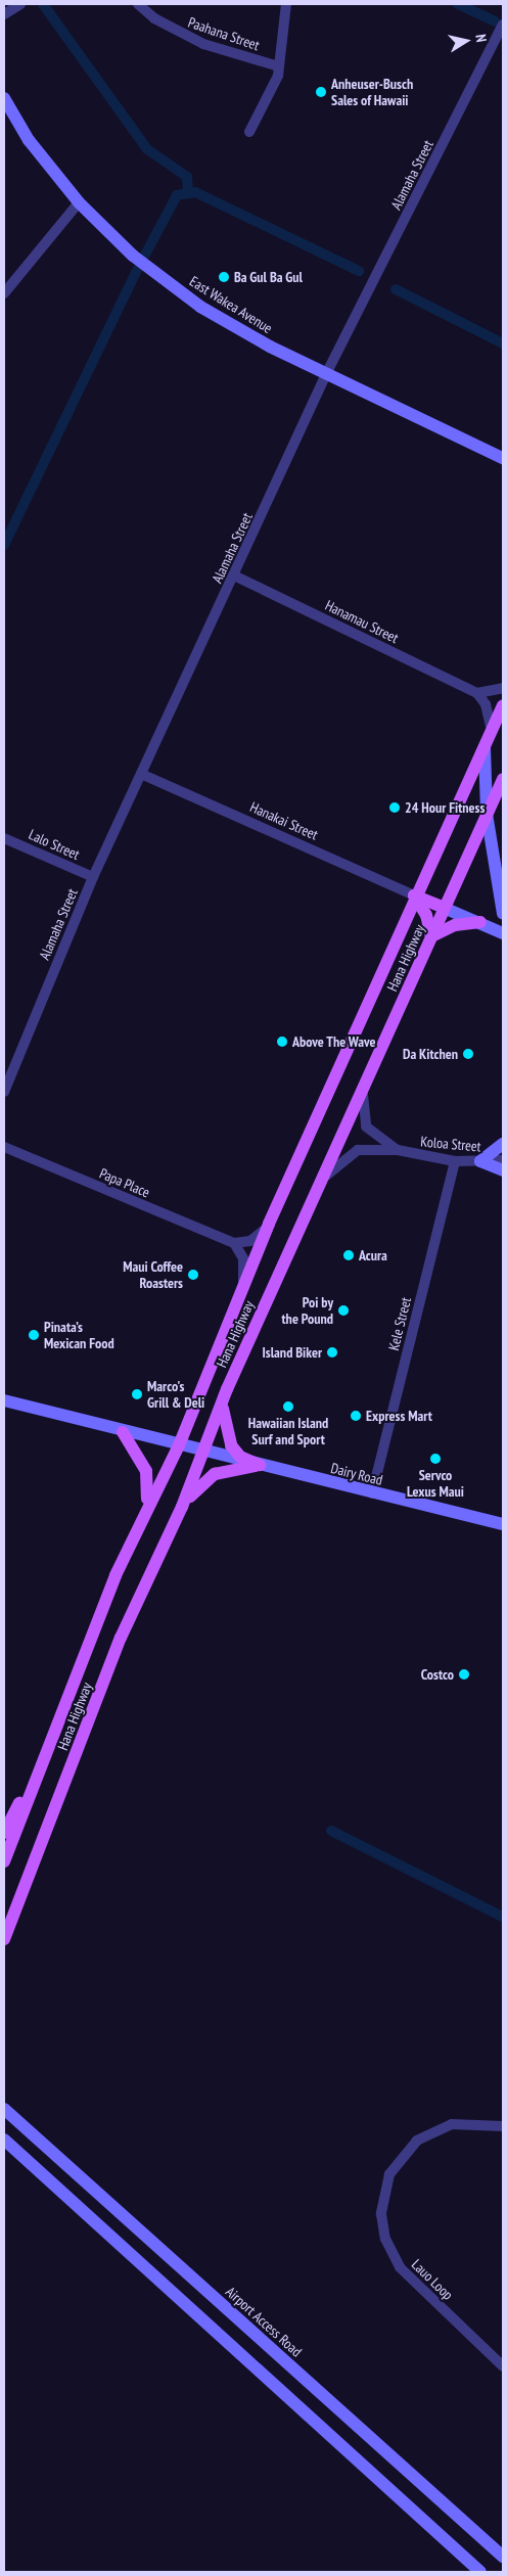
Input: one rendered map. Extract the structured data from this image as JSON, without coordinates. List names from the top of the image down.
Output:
{
  "streets": {
    "main road": [
      "East Wakea Avenue",
      "Hana Highway",
      "Dairy Road",
      "Airport Access Road"
    ],
    "street": [
      "Paahana Street",
      "Alamaha Street",
      "Hanamau Street",
      "Hanakai Street",
      "Lalo Street",
      "Koloa Street",
      "Papa Place",
      "Kele Street",
      "Lauo Loop"
    ]
  },
  "crossings": [
    ["Alamaha Street", "East Wakea Avenue"],
    ["Alamaha Street", "Hanamau Street"],
    ["Alamaha Street", "Hanakai Street"],
    ["Alamaha Street", "Lalo Street"],
    ["Hanakai Street", "Hana Highway"],
    ["Hana Highway", "Koloa Street"],
    ["Hana Highway", "Dairy Road"],
    ["Koloa Street", "Kele Street"],
    ["Kele Street", "Dairy Road"]
  ],
  "places": [
    "Anheuser-Busch Sales of Hawaii",
    "Ba Gul Ba Gul",
    "24 Hour Fitness",
    "Above The Wave",
    "Da Kitchen",
    "Acura",
    "Maui Coffee Roasters",
    "Poi by the Pound",
    "Pinata’s Mexican Food",
    "Island Biker",
    "Marco's Grill & Deli",
    "Hawaiian Island Surf and Sport",
    "Express Mart",
    "Servco Lexus Maui",
    "Costco"
  ],
  "north": "right"
}
